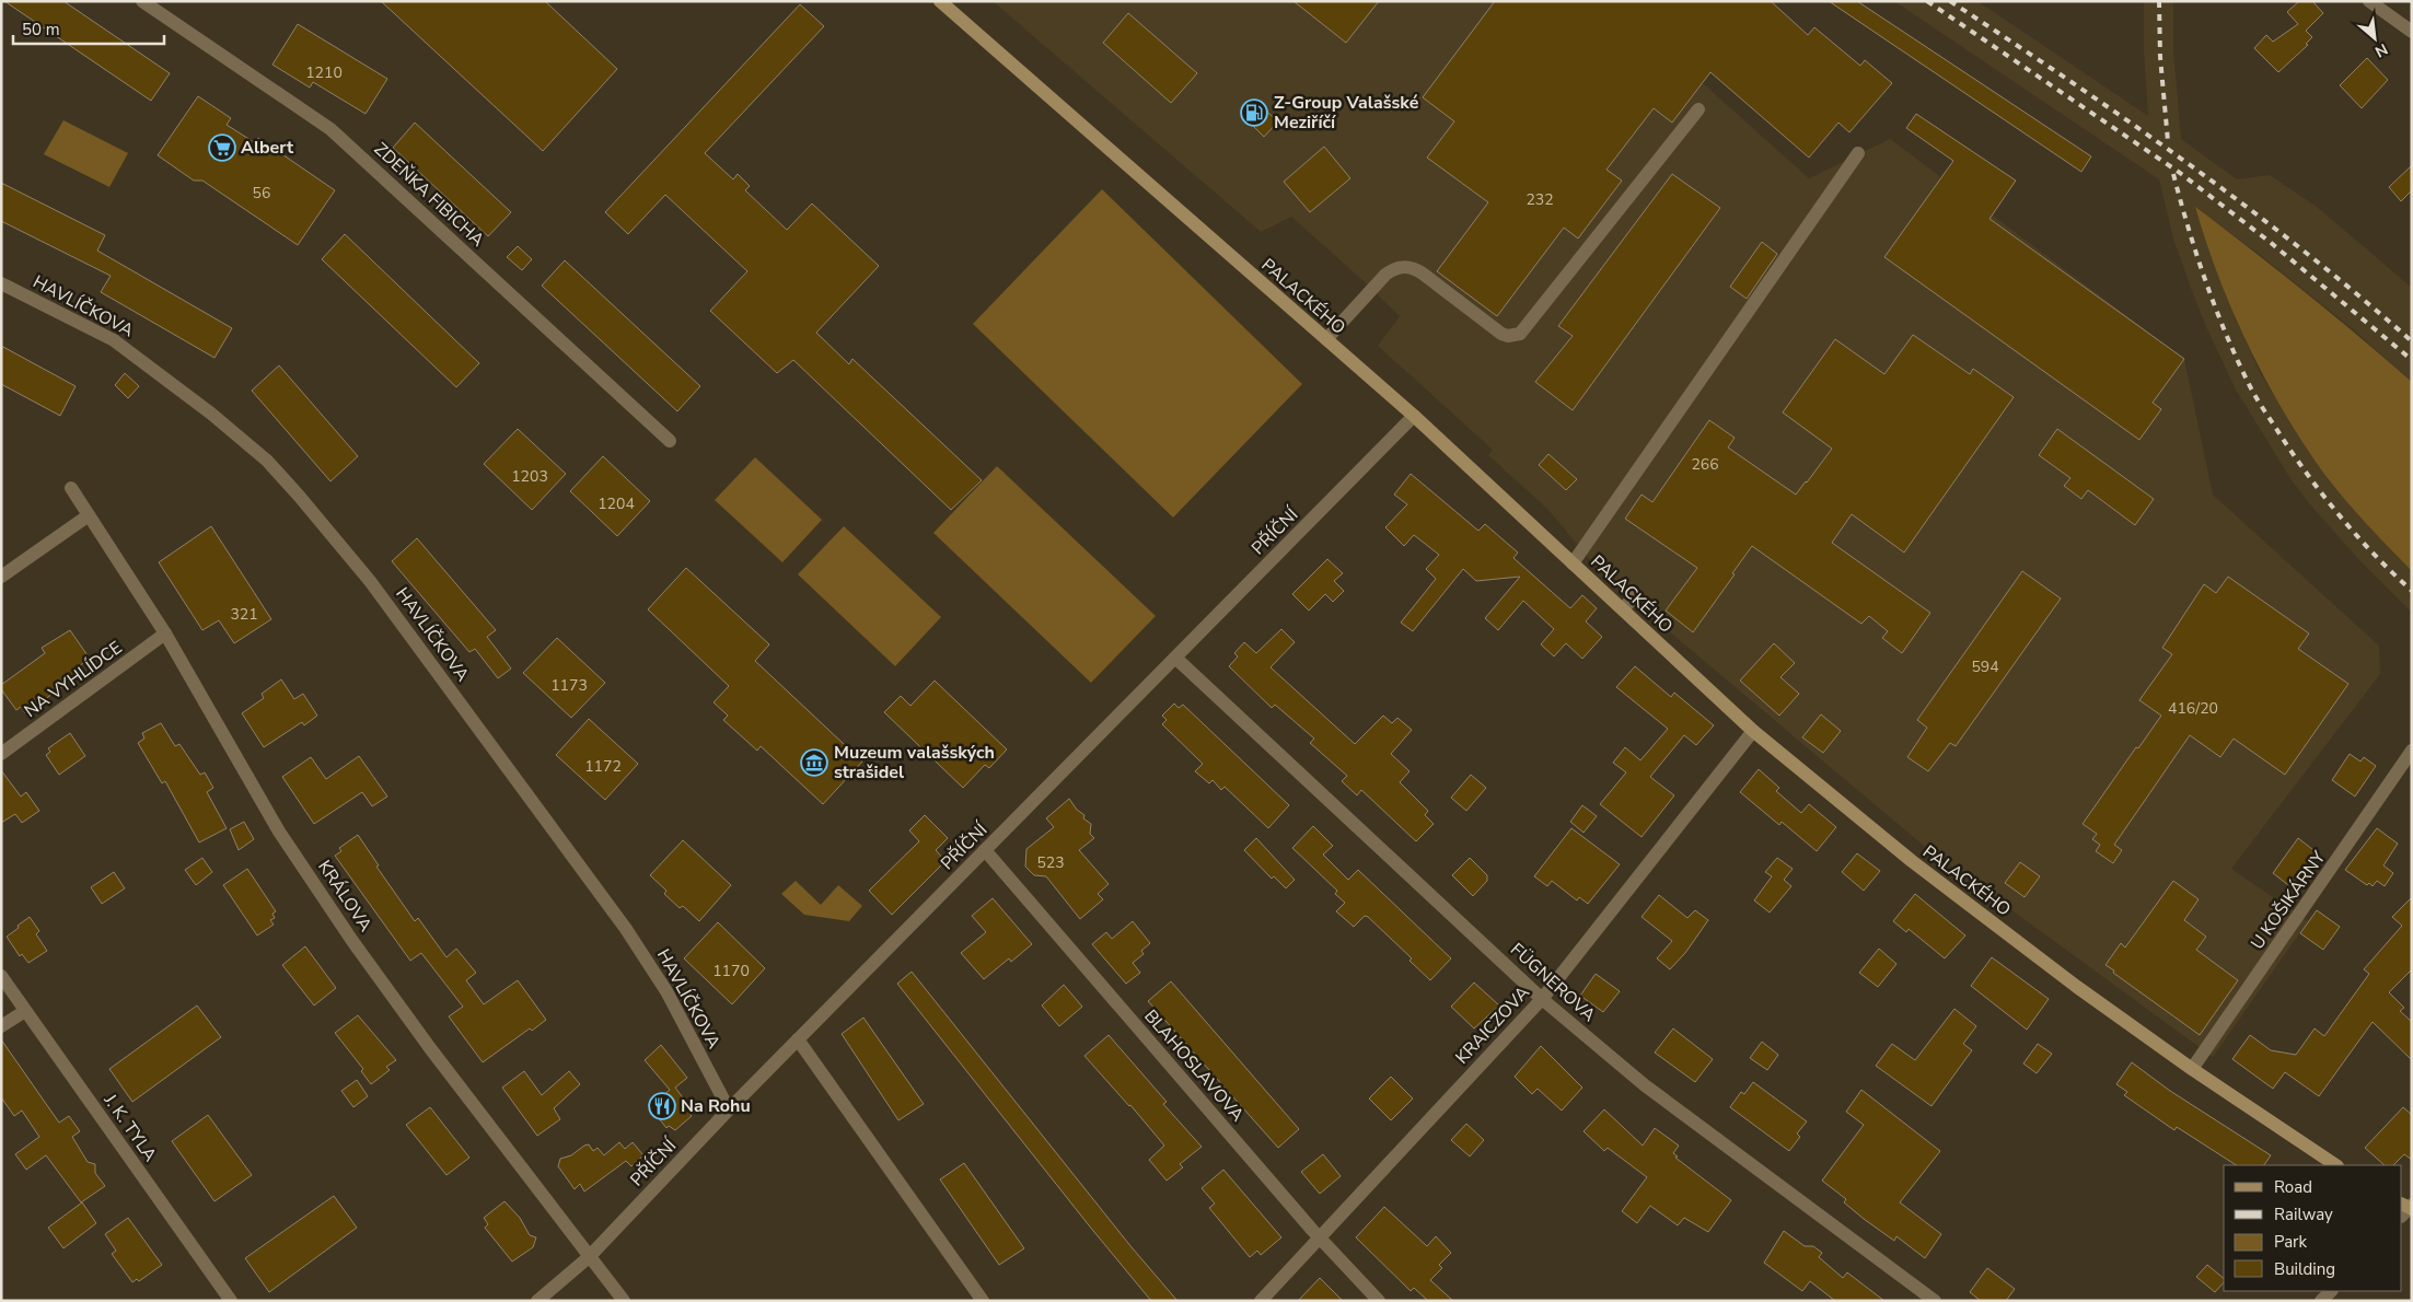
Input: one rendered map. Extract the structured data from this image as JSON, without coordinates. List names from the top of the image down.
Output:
{
  "streets": {
    "street": [
      "ZDEŇKA FIBICHA",
      "PALACKÉHO",
      "HAVLÍČKOVA",
      "PŘÍČNÍ",
      "NA VYHLÍDCE",
      "KRÁLOVA",
      "U KOŠIKÁRNY",
      "FÜGNEROVA",
      "KRAICZOVA",
      "BLAHOSLAVOVA",
      "J. K. TYLA"
    ]
  },
  "crossings": [
    ["PALACKÉHO", "PŘÍČNÍ"],
    ["PALACKÉHO", "U KOŠIKÁRNY"],
    ["PALACKÉHO", "KRAICZOVA"],
    ["HAVLÍČKOVA", "PŘÍČNÍ"],
    ["PŘÍČNÍ", "KRÁLOVA"],
    ["PŘÍČNÍ", "FÜGNEROVA"],
    ["PŘÍČNÍ", "BLAHOSLAVOVA"],
    ["NA VYHLÍDCE", "KRÁLOVA"],
    ["FÜGNEROVA", "KRAICZOVA"],
    ["KRAICZOVA", "BLAHOSLAVOVA"]
  ],
  "places": {
    "fuel station": ["Z-Group Valašské Meziříčí"],
    "supermarket": ["Albert"],
    "museum": ["Muzeum valašských strašidel"],
    "restaurant": ["Na Rohu"]
  },
  "house_numbers": [
    "1210",
    "56",
    "232",
    "266",
    "1203",
    "1204",
    "321",
    "594",
    "1173",
    "416/20",
    "1172",
    "523",
    "1170"
  ],
  "legend": [
    "Road",
    "Railway",
    "Park",
    "Building"
  ],
  "scale_bar": "50 m",
  "north": "bottom right"
}
